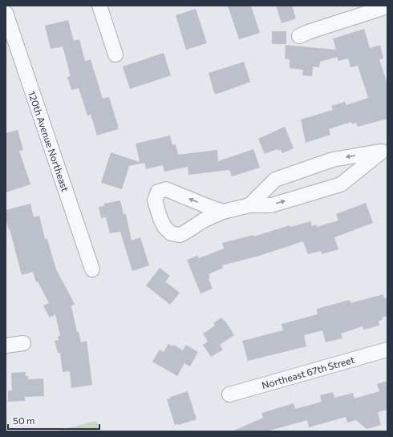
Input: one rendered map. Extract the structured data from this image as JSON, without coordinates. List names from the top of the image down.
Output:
{
  "streets": {
    "street": ["120th Avenue Northeast", "Northeast 67th Street"]
  },
  "scale_bar": "50 m"
}
